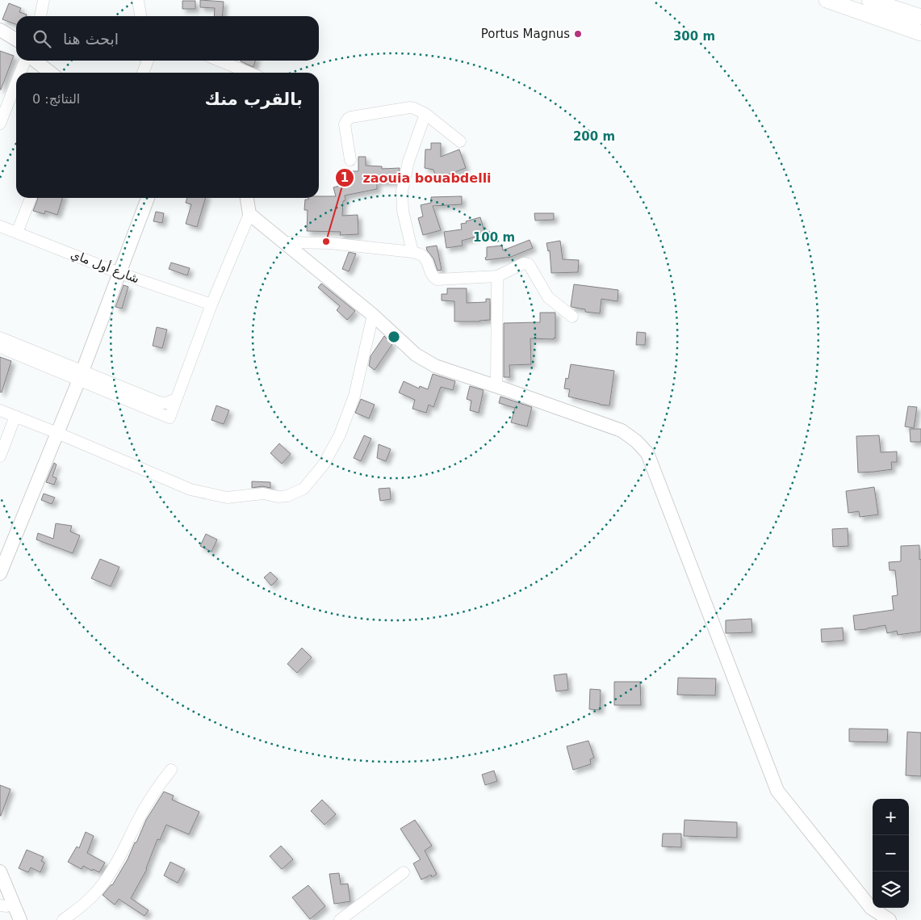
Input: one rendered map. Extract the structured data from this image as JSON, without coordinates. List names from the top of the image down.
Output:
{
  "streets": {
    "street": ["شارع أول ماي"]
  },
  "places": ["Portus Magnus", "zaouia bouabdelli"],
  "page": {
    "search": "ابحث هنا",
    "heading": ["بالقرب منك", "النتائج: 0"],
    "map_buttons": ["+", "−"]
  },
  "rings": ["300 m", "200 m", "100 m"]
}
